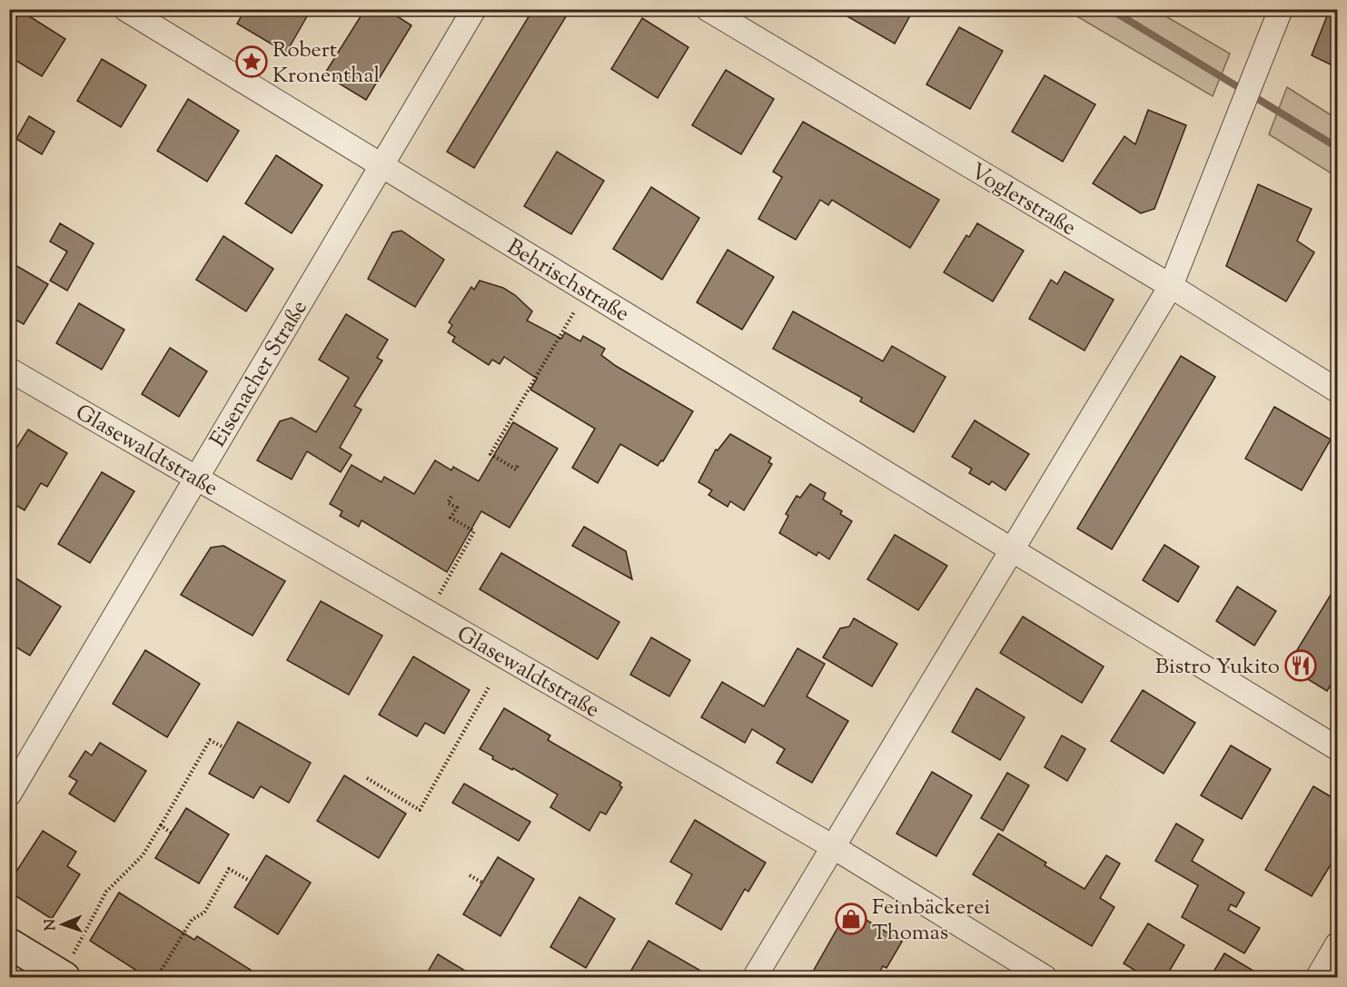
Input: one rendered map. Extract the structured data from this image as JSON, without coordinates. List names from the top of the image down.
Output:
{
  "streets": {
    "street": [
      "Voglerstraße",
      "Behrischstraße",
      "Eisenacher Straße",
      "Glasewaldtstraße"
    ]
  },
  "crossings": [
    ["Behrischstraße", "Eisenacher Straße"],
    ["Eisenacher Straße", "Glasewaldtstraße"]
  ],
  "places": {
    "place": ["Robert Kronenthal"],
    "restaurant": ["Bistro Yukito"],
    "shop": ["Feinbäckerei Thomas"]
  },
  "north": "left"
}
